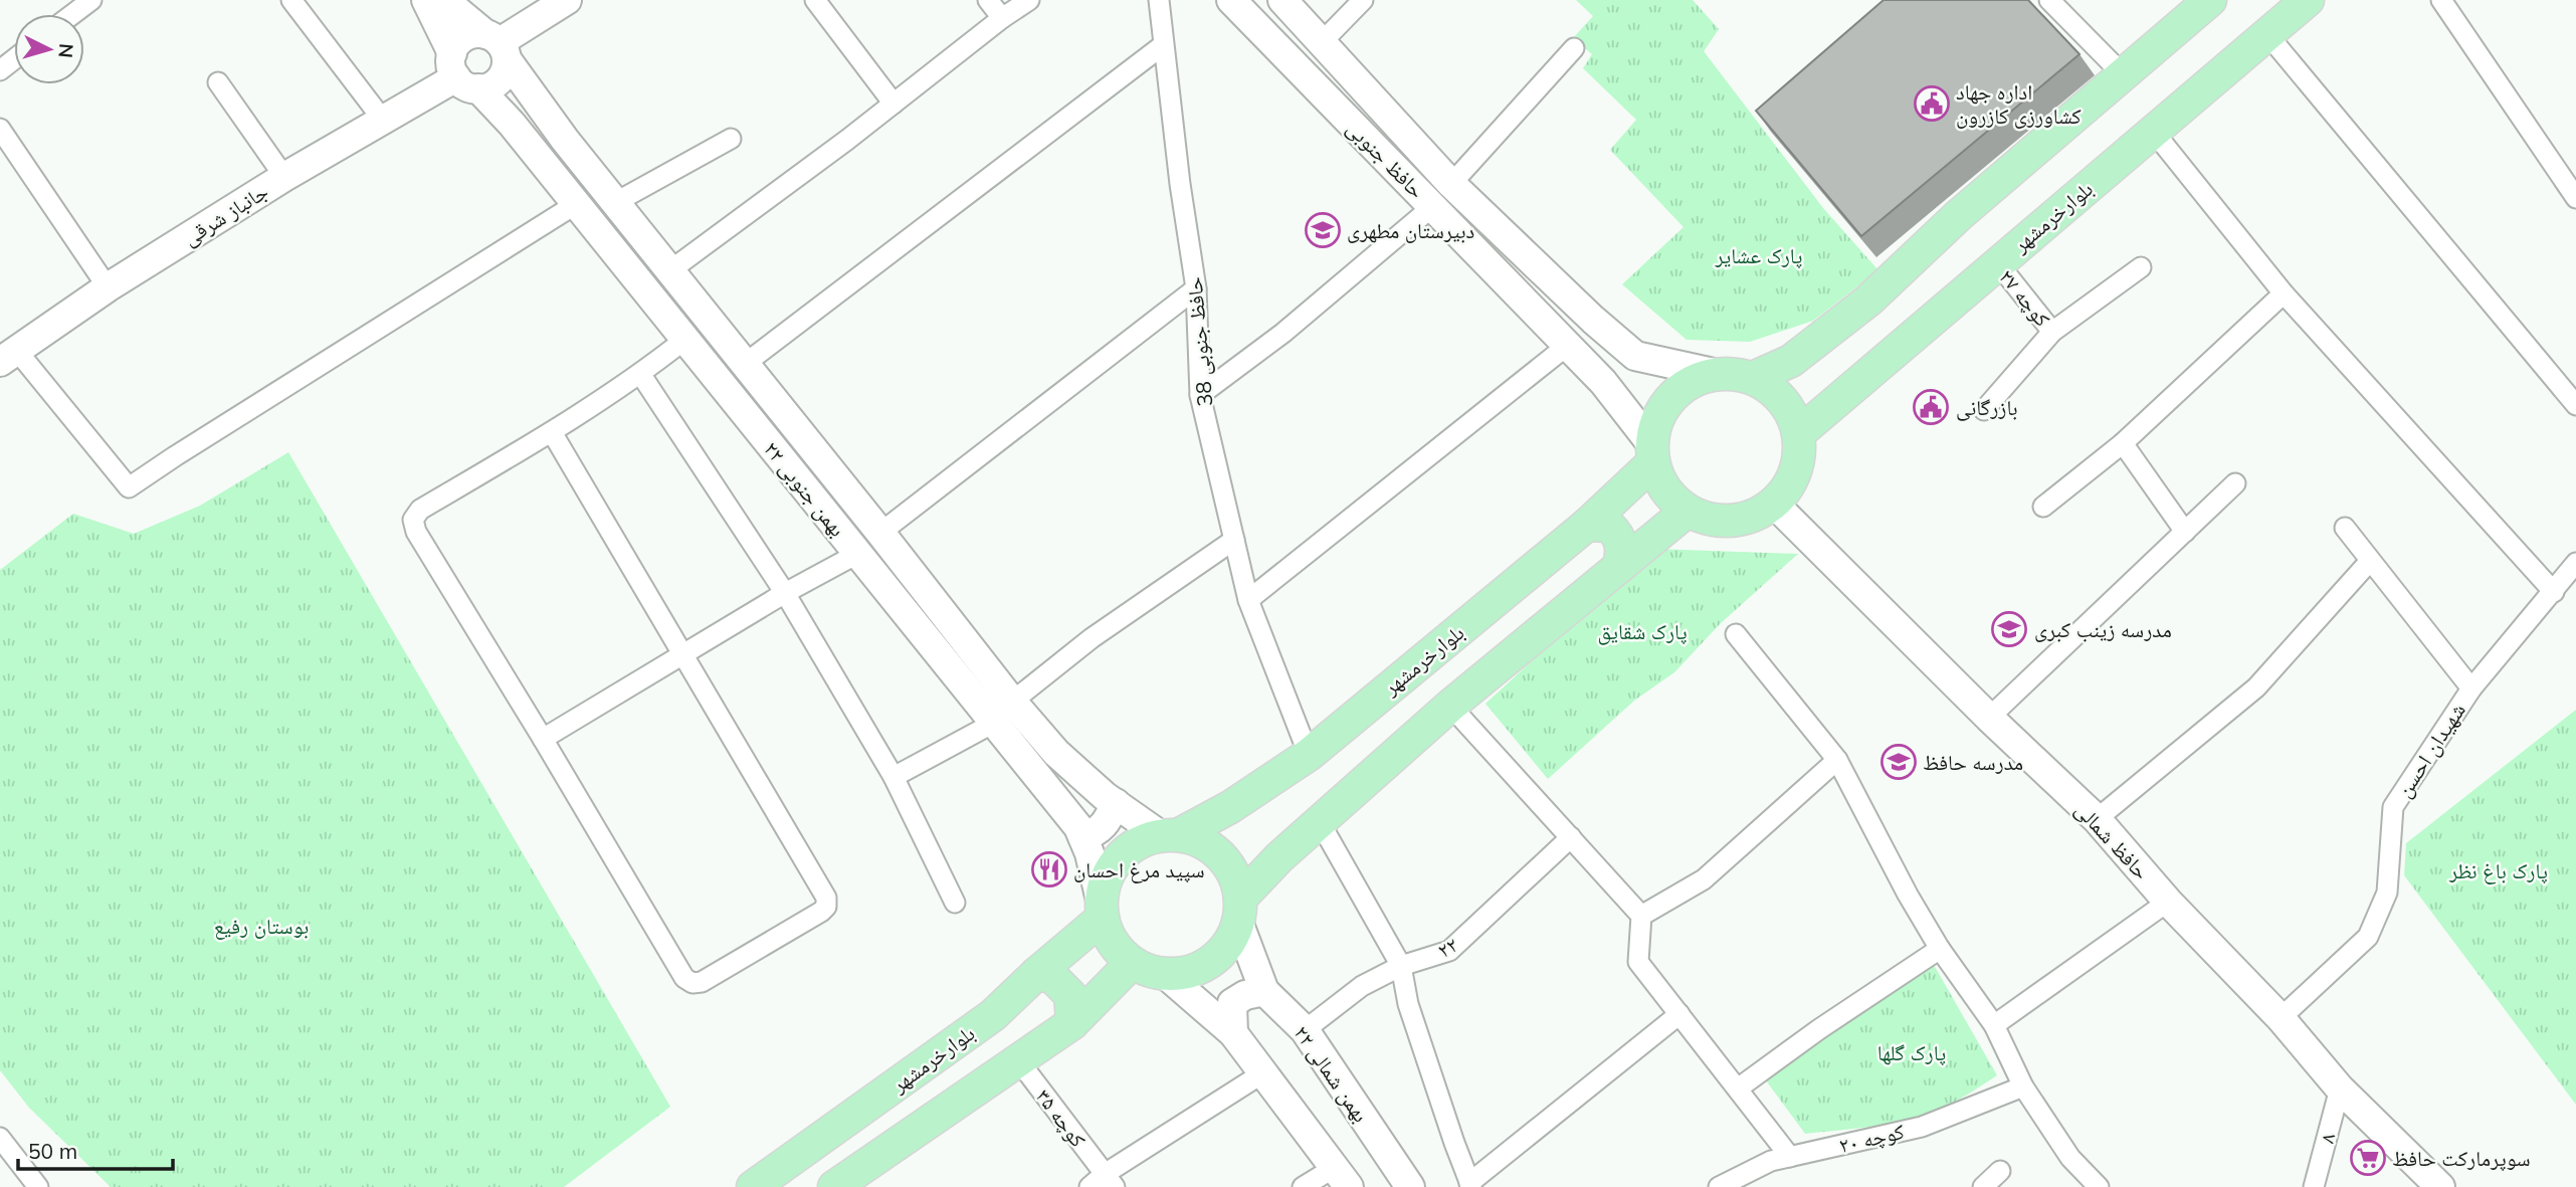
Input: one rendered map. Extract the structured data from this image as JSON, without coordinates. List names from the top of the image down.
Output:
{
  "streets": {
    "main road": ["بلوارخرمشهر"],
    "street": [
      "حافظ جنوبی",
      "جانباز شرقی",
      "کوچه ۲۷",
      "حافظ جنوبی 38",
      "۲۲ بهمن جنوبی",
      "شهیدان احسن",
      "حافظ شمالی",
      "۲۲",
      "۲۲ بهمن شمالی",
      "کوچه ۳۵",
      "کوچه ۲۰",
      "۸"
    ]
  },
  "crossings": [
    ["حافظ جنوبی", "بلوارخرمشهر"],
    ["حافظ جنوبی", "حافظ شمالی"],
    ["جانباز شرقی", "۲۲ بهمن جنوبی"],
    ["بلوارخرمشهر", "کوچه ۲۷"],
    ["بلوارخرمشهر", "حافظ جنوبی 38"],
    ["بلوارخرمشهر", "۲۲ بهمن جنوبی"],
    ["بلوارخرمشهر", "حافظ شمالی"],
    ["بلوارخرمشهر", "۲۲ بهمن شمالی"],
    ["۲۲ بهمن جنوبی", "۲۲ بهمن شمالی"],
    ["شهیدان احسن", "حافظ شمالی"],
    ["حافظ شمالی", "۸"],
    ["۲۲", "۲۲ بهمن شمالی"]
  ],
  "parks": [
    "پارک عشایر",
    "پارک شقایق",
    "پارک باغ نظر",
    "بوستان رفیع",
    "پارک گلها"
  ],
  "places": {
    "public building": ["اداره جهاد کشاورزی کازرون", "بازرگانی"],
    "school or university": ["دبیرستان مطهری", "مدرسه زینب کبری", "مدرسه حافظ"],
    "restaurant": ["سپید مرغ احسان"],
    "supermarket": ["سوپرمارکت حافظ"]
  },
  "scale_bar": "50 m",
  "north": "right"
}
